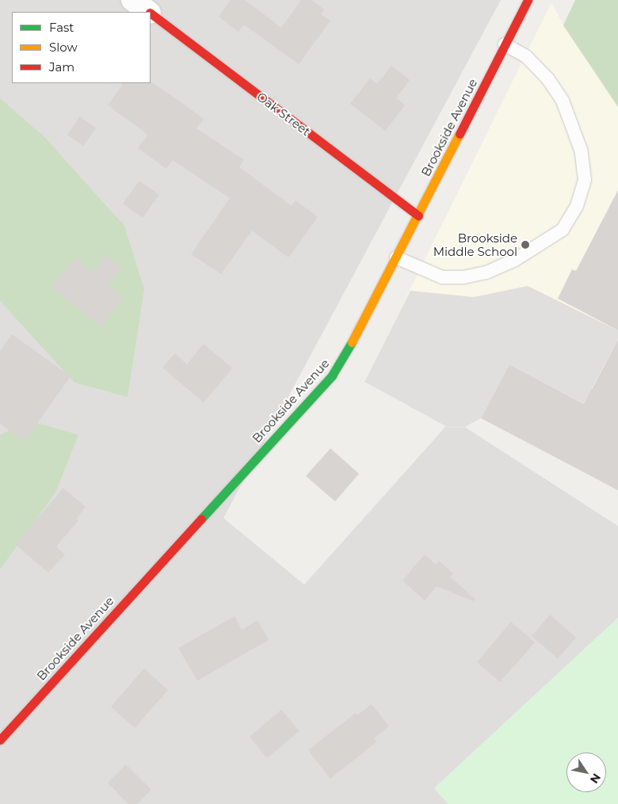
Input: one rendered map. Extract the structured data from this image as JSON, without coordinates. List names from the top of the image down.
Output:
{
  "streets": {
    "main road": ["Oak Street", "Brookside Avenue"]
  },
  "crossings": [
    ["Oak Street", "Brookside Avenue"]
  ],
  "places": ["Brookside Middle School"],
  "legend": ["Fast", "Slow", "Jam"],
  "north": "bottom right"
}
